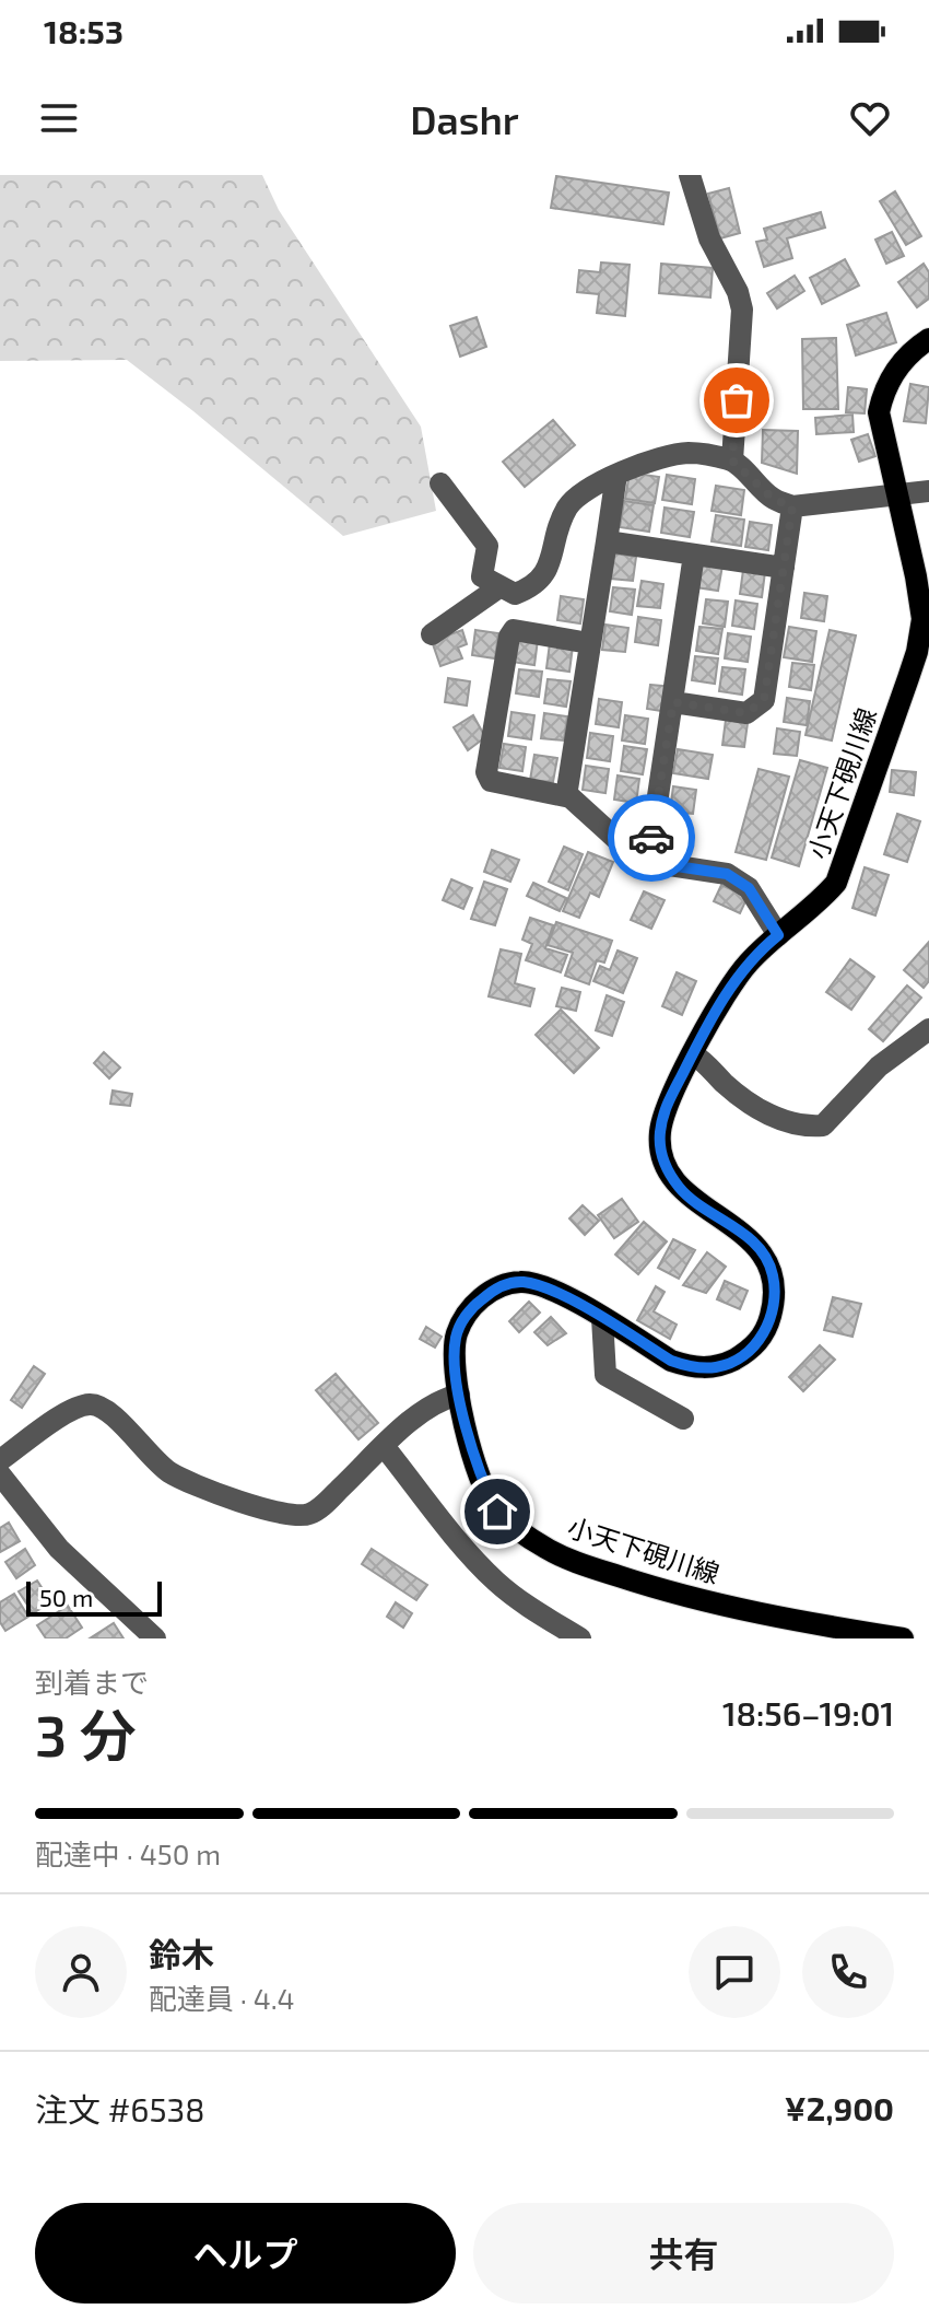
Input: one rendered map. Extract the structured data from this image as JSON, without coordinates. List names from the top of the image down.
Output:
{
  "streets": {
    "main road": ["小天下硯川線"]
  },
  "scale_bar": "50 m",
  "page": {
    "status": "18:53",
    "header": "Dashr",
    "scale": "50 m",
    "heading": ["3 分", "到着まで", "18:56–19:01"],
    "panel": [
      "鈴木",
      "配達員 · 4.4",
      "注文 #6538",
      "¥2,900"
    ],
    "bar": "配達中 · 450 m",
    "buttons": ["ヘルプ", "共有"]
  }
}
